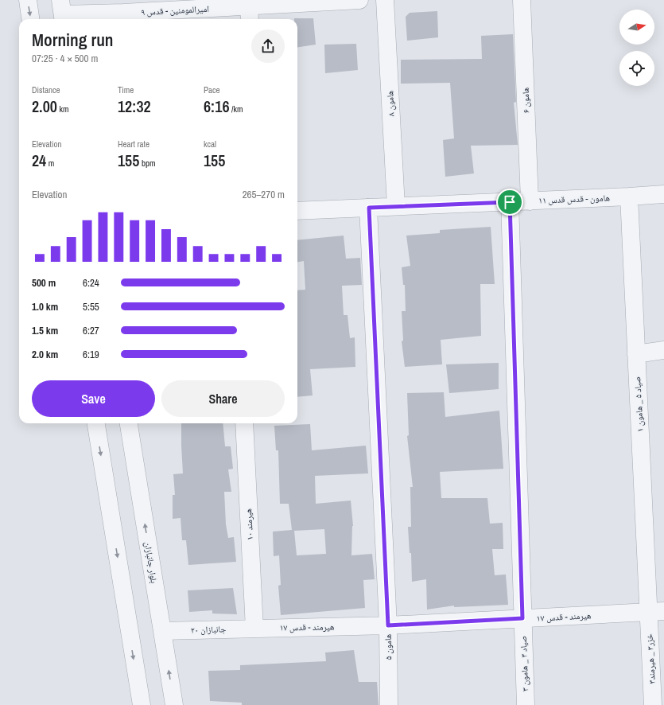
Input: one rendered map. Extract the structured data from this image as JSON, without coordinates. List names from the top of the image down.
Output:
{
  "streets": {
    "street": [
      "امیرالمومنین - قدس ۹",
      "هامون ۶",
      "هامون ۸",
      "هامون - قدس قدس ۱۱",
      "صیاد ۵ _ هامون ۱",
      "هیرمند ۱۰",
      "بلوار جانبازان",
      "هیرمند - قدس ۱۷",
      "جانبازان ۲۰",
      "هامون ۵",
      "خزر۳ _ هیرمند۳",
      "صیاد ۳ _ هامون ۳"
    ]
  },
  "crossings": [
    ["هامون ۶", "هامون - قدس قدس ۱۱"],
    ["هامون ۸", "هامون - قدس قدس ۱۱"],
    ["هامون - قدس قدس ۱۱", "صیاد ۵ _ هامون ۱"],
    ["هامون - قدس قدس ۱۱", "هامون ۵"],
    ["هامون - قدس قدس ۱۱", "صیاد ۳ _ هامون ۳"],
    ["صیاد ۵ _ هامون ۱", "هیرمند - قدس ۱۷"],
    ["صیاد ۵ _ هامون ۱", "خزر۳ _ هیرمند۳"],
    ["هیرمند ۱۰", "هیرمند - قدس ۱۷"],
    ["هیرمند ۱۰", "جانبازان ۲۰"],
    ["بلوار جانبازان", "جانبازان ۲۰"],
    ["هیرمند - قدس ۱۷", "جانبازان ۲۰"],
    ["هیرمند - قدس ۱۷", "هامون ۵"],
    ["هیرمند - قدس ۱۷", "خزر۳ _ هیرمند۳"],
    ["هیرمند - قدس ۱۷", "صیاد ۳ _ هامون ۳"]
  ],
  "north": "right",
  "page": {
    "heading": ["Morning run", "07:25 · 4 × 500 m"],
    "stats": [
      ["Distance", "2.00 km"],
      ["Time", "12:32"],
      ["Pace", "6:16 /km"],
      ["Elevation", "24 m"],
      ["Heart rate", "155 bpm"],
      ["kcal", "155"]
    ],
    "chart": ["Elevation", "265–270 m"],
    "list": [
      {
        "name": "500 m",
        "note": "6:24"
      },
      {
        "name": "1.0 km",
        "note": "5:55"
      },
      {
        "name": "1.5 km",
        "note": "6:27"
      },
      {
        "name": "2.0 km",
        "note": "6:19"
      }
    ],
    "buttons": ["Save", "Share"]
  }
}
